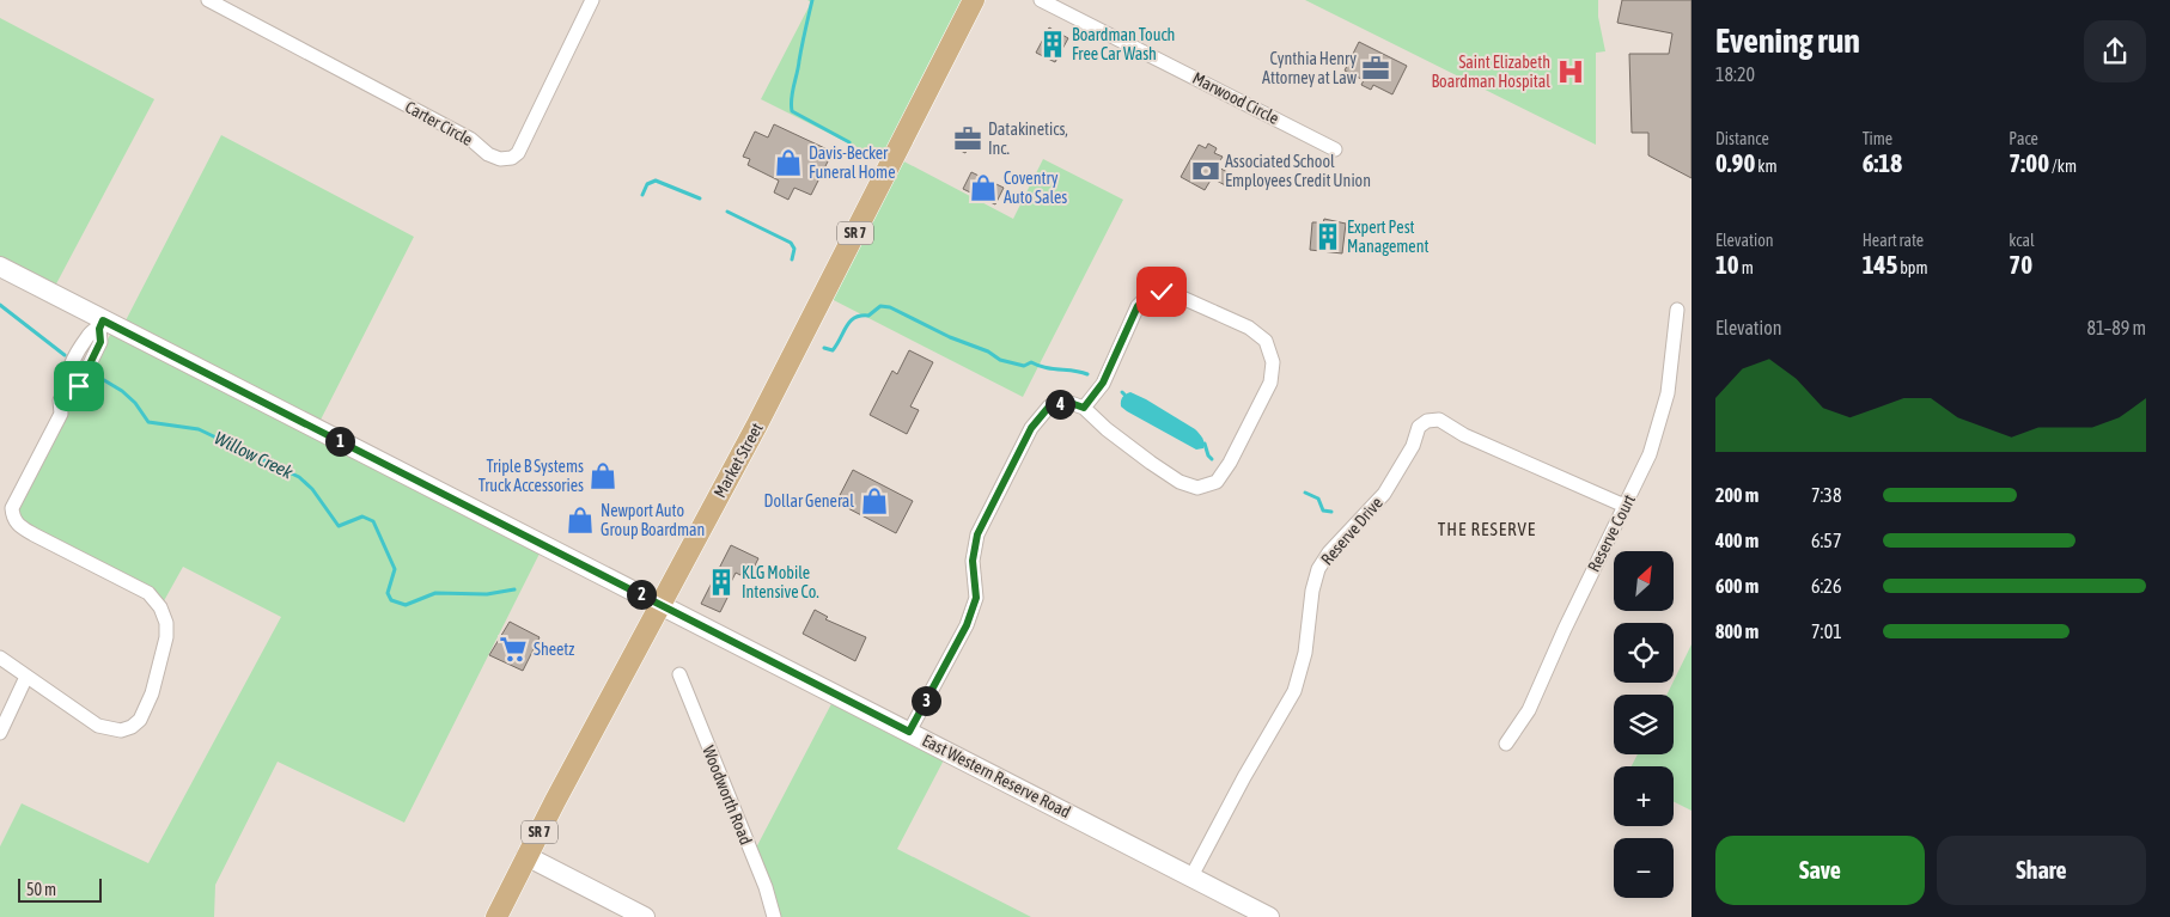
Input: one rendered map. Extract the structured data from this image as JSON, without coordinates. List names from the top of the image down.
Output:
{
  "streets": {
    "main road": ["SR 7", "Market Street", "East Western Reserve Road"],
    "street": [
      "Marwood Circle",
      "Carter Circle",
      "Reserve Drive",
      "Reserve Court",
      "Woodworth Road"
    ]
  },
  "crossings": [
    ["Market Street", "East Western Reserve Road"],
    ["Reserve Drive", "Reserve Court"],
    ["Reserve Drive", "East Western Reserve Road"]
  ],
  "districts": ["THE RESERVE"],
  "water": ["Willow Creek"],
  "places": {
    "building": ["Boardman Touch Free Car Wash", "Expert Pest Management", "KLG Mobile Intensive Co."],
    "office": ["Cynthia Henry Attorney at Law", "Datakinetics, Inc."],
    "hospital": ["Saint Elizabeth Boardman Hospital"],
    "shop": [
      "Davis-Becker Funeral Home",
      "Coventry Auto Sales",
      "Triple B Systems Truck Accessories",
      "Dollar General",
      "Newport Auto Group Boardman"
    ],
    "bank": ["Associated School Employees Credit Union"],
    "supermarket": ["Sheetz"]
  },
  "scale_bar": "50 m",
  "north": "top right",
  "page": {
    "heading": ["Evening run", "18:20"],
    "stats": [
      ["Distance", "0.90 km"],
      ["Time", "6:18"],
      ["Pace", "7:00 /km"],
      ["Elevation", "10 m"],
      ["Heart rate", "145 bpm"],
      ["kcal", "70"]
    ],
    "chart": ["Elevation", "81–89 m"],
    "pins": [
      "4",
      "1",
      "2",
      "3"
    ],
    "list": [
      {
        "name": "200 m",
        "note": "7:38"
      },
      {
        "name": "400 m",
        "note": "6:57"
      },
      {
        "name": "600 m",
        "note": "6:26"
      },
      {
        "name": "800 m",
        "note": "7:01"
      }
    ],
    "map_buttons": ["+", "−"],
    "buttons": ["Save", "Share"],
    "scale": "50 m"
  }
}
